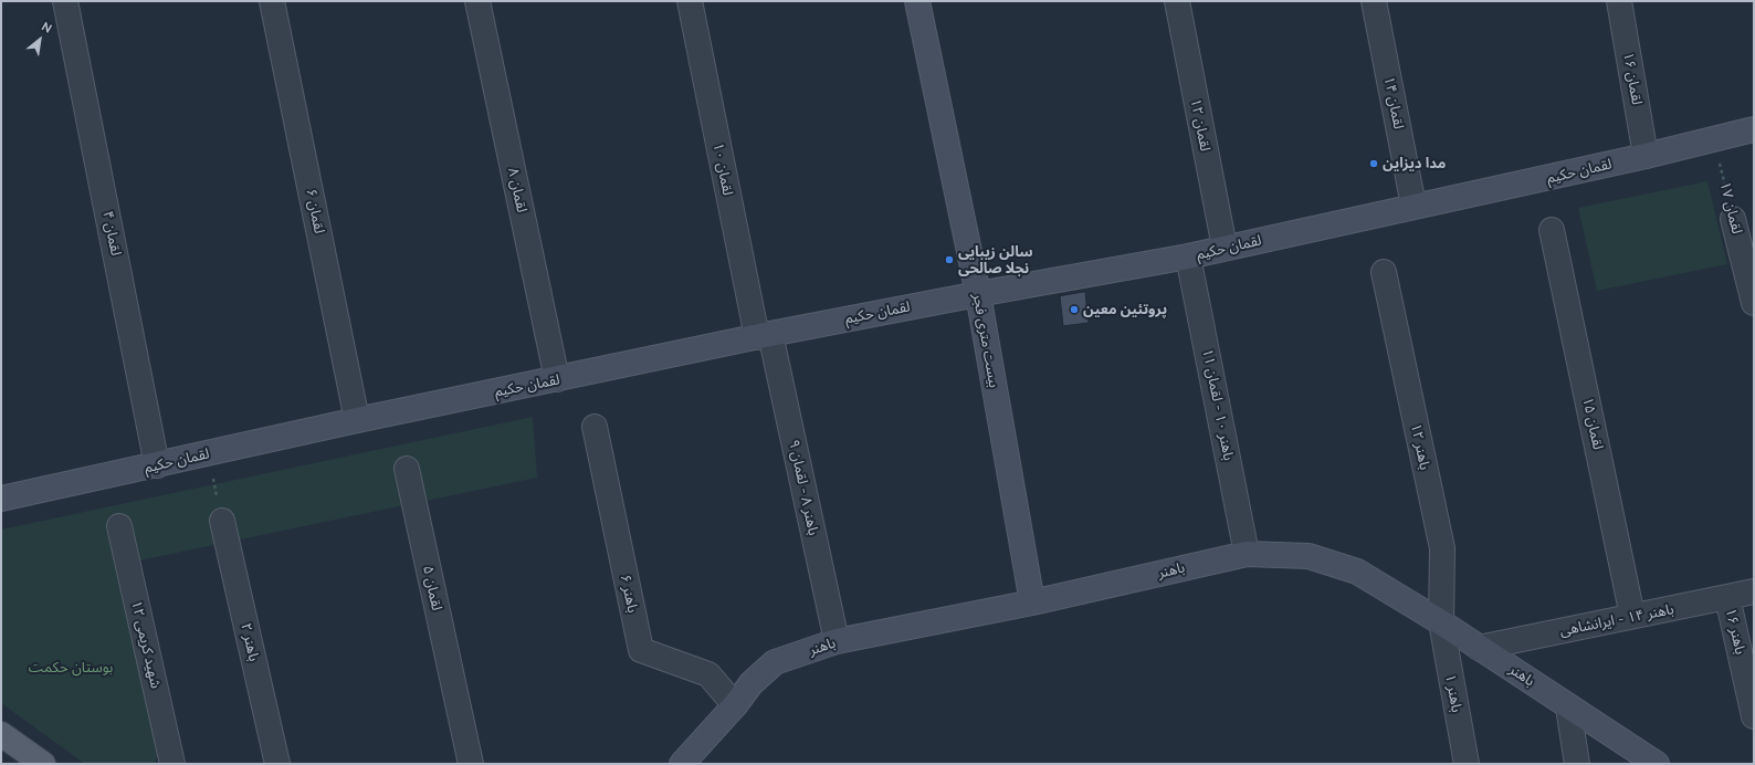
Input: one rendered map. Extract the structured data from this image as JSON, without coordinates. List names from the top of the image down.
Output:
{
  "streets": {
    "main road": ["لقمان حکیم", "بیست متری فجر", "باهنر"],
    "street": [
      "لقمان ۱۶",
      "لقمان ۱۴",
      "لقمان ۱۲",
      "لقمان ۱۰",
      "لقمان ۸",
      "لقمان ۱۷",
      "لقمان ۶",
      "لقمان ۴",
      "باهنر ۱۰ - لقمان ۱۱",
      "لقمان ۱۵",
      "باهنر ۱۲",
      "باهنر ۸ - لقمان ۹",
      "لقمان ۵",
      "باهنر ۶",
      "باهنر ۱۴ - ایرانشاهی",
      "باهنر ۱۶",
      "باهنر ۲",
      "شهید کریمی ۱۲",
      "باهنر ۱"
    ]
  },
  "crossings": [
    ["لقمان ۱۶", "لقمان حکیم"],
    ["لقمان ۱۴", "لقمان حکیم"],
    ["لقمان ۱۲", "لقمان حکیم"],
    ["لقمان ۱۰", "لقمان حکیم"],
    ["لقمان ۱۰", "باهنر ۸ - لقمان ۹"],
    ["لقمان حکیم", "لقمان ۸"],
    ["لقمان حکیم", "لقمان ۱۷"],
    ["لقمان حکیم", "لقمان ۶"],
    ["لقمان حکیم", "لقمان ۴"],
    ["لقمان حکیم", "بیست متری فجر"],
    ["لقمان حکیم", "باهنر ۱۰ - لقمان ۱۱"],
    ["لقمان حکیم", "باهنر ۸ - لقمان ۹"],
    ["بیست متری فجر", "باهنر"],
    ["باهنر ۱۰ - لقمان ۱۱", "باهنر"],
    ["لقمان ۱۵", "باهنر ۱۴ - ایرانشاهی"],
    ["باهنر ۱۲", "باهنر"],
    ["باهنر ۱۲", "باهنر ۱"],
    ["باهنر ۸ - لقمان ۹", "باهنر"],
    ["باهنر", "باهنر ۶"],
    ["باهنر", "باهنر ۱۴ - ایرانشاهی"],
    ["باهنر", "باهنر ۱"],
    ["باهنر ۱۴ - ایرانشاهی", "باهنر ۱۶"]
  ],
  "parks": ["بوستان حکمت"],
  "places": ["مدا دیزاین", "سالن زیبایی نجلا صالحی", "پروتئین معین"],
  "north": "top right"
}
